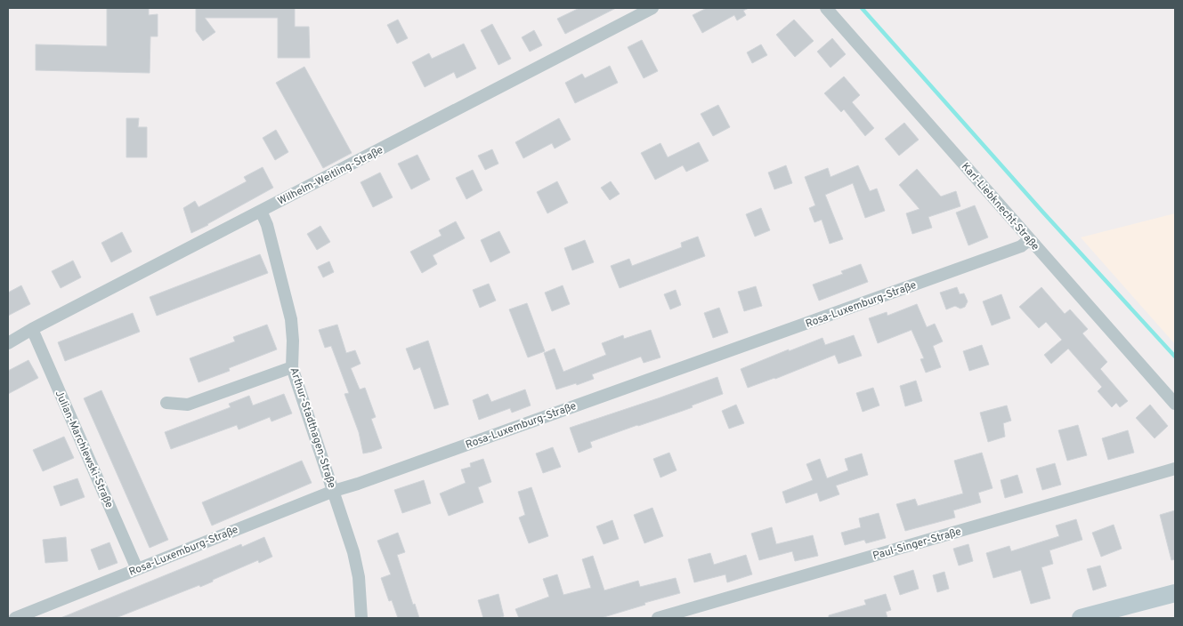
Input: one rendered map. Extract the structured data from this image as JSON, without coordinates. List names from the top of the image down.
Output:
{
  "streets": {
    "street": [
      "Wilhelm-Weitling-Straße",
      "Karl-Liebknecht-Straße",
      "Rosa-Luxemburg-Straße",
      "Arthur-Stadthagen-Straße",
      "Julian-Marchlewski-Straße",
      "Paul-Singer-Straße"
    ]
  },
  "crossings": [
    ["Wilhelm-Weitling-Straße", "Arthur-Stadthagen-Straße"],
    ["Wilhelm-Weitling-Straße", "Julian-Marchlewski-Straße"],
    ["Karl-Liebknecht-Straße", "Rosa-Luxemburg-Straße"],
    ["Rosa-Luxemburg-Straße", "Arthur-Stadthagen-Straße"],
    ["Rosa-Luxemburg-Straße", "Julian-Marchlewski-Straße"]
  ]
}
